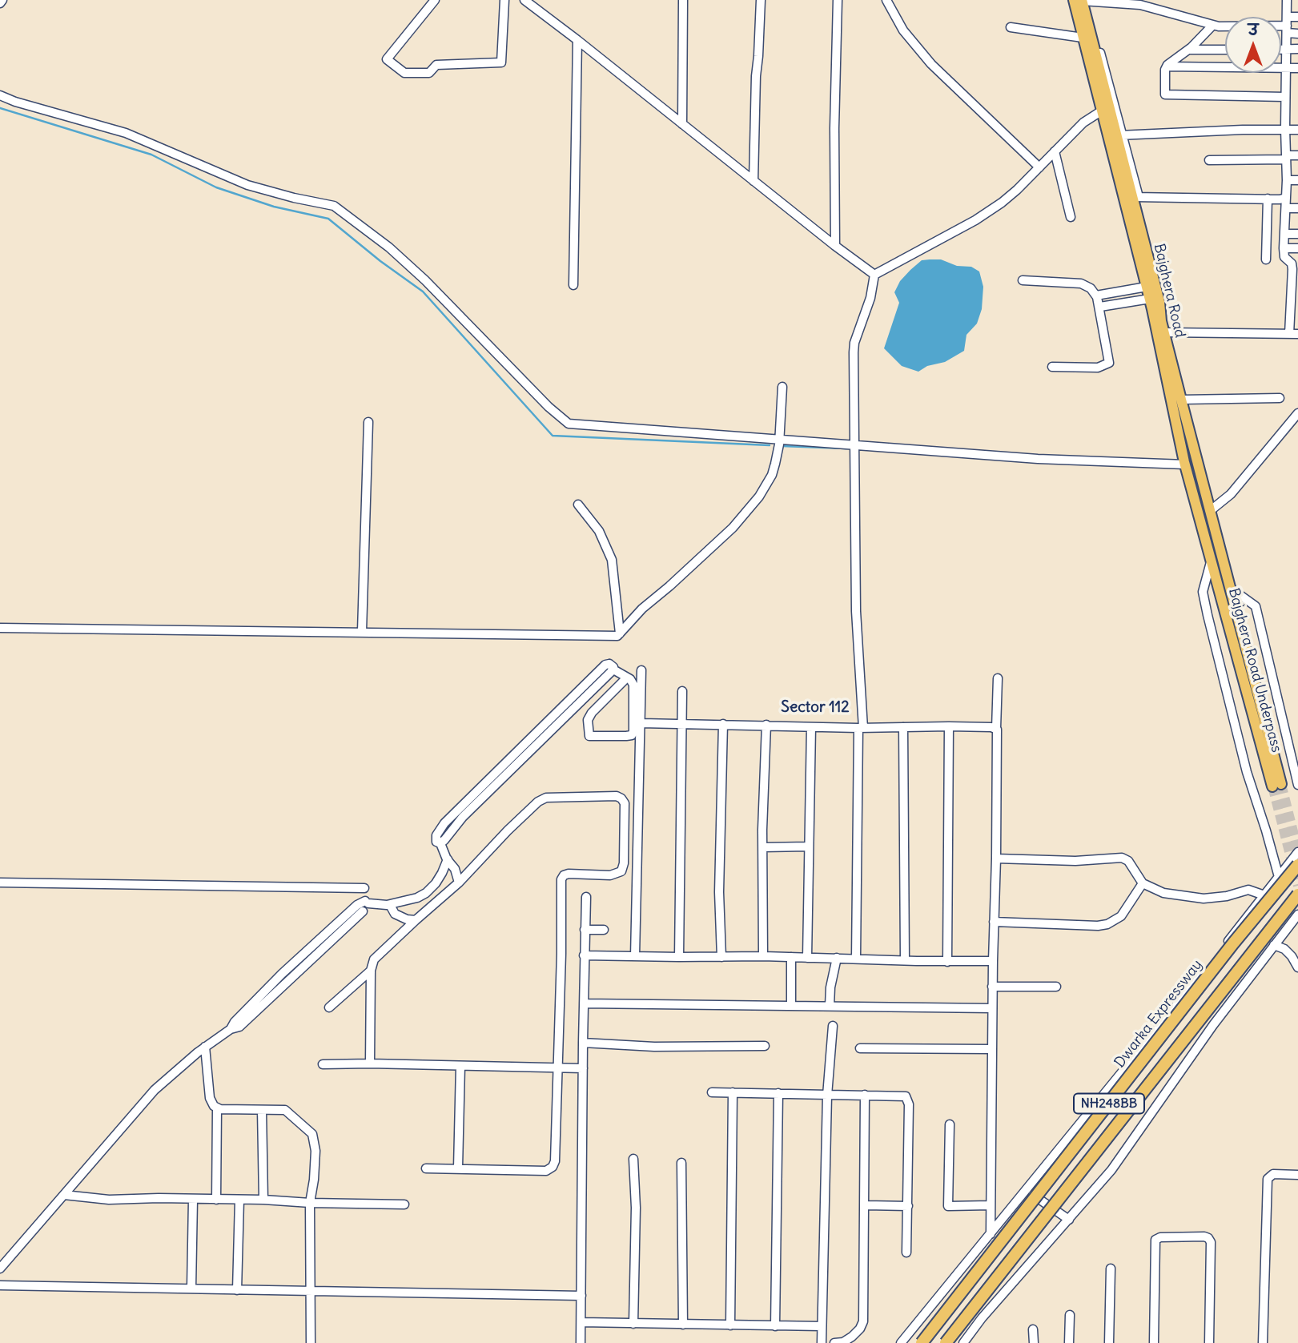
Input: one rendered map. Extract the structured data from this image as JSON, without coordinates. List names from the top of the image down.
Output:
{
  "streets": {
    "highway": ["Dwarka Expressway", "NH248BB"],
    "main road": ["Bajghera Road", "Bajghera Road Underpass"]
  },
  "crossings": [
    ["Bajghera Road", "Bajghera Road Underpass"]
  ],
  "districts": ["Sector 112"],
  "north": "top"
}
